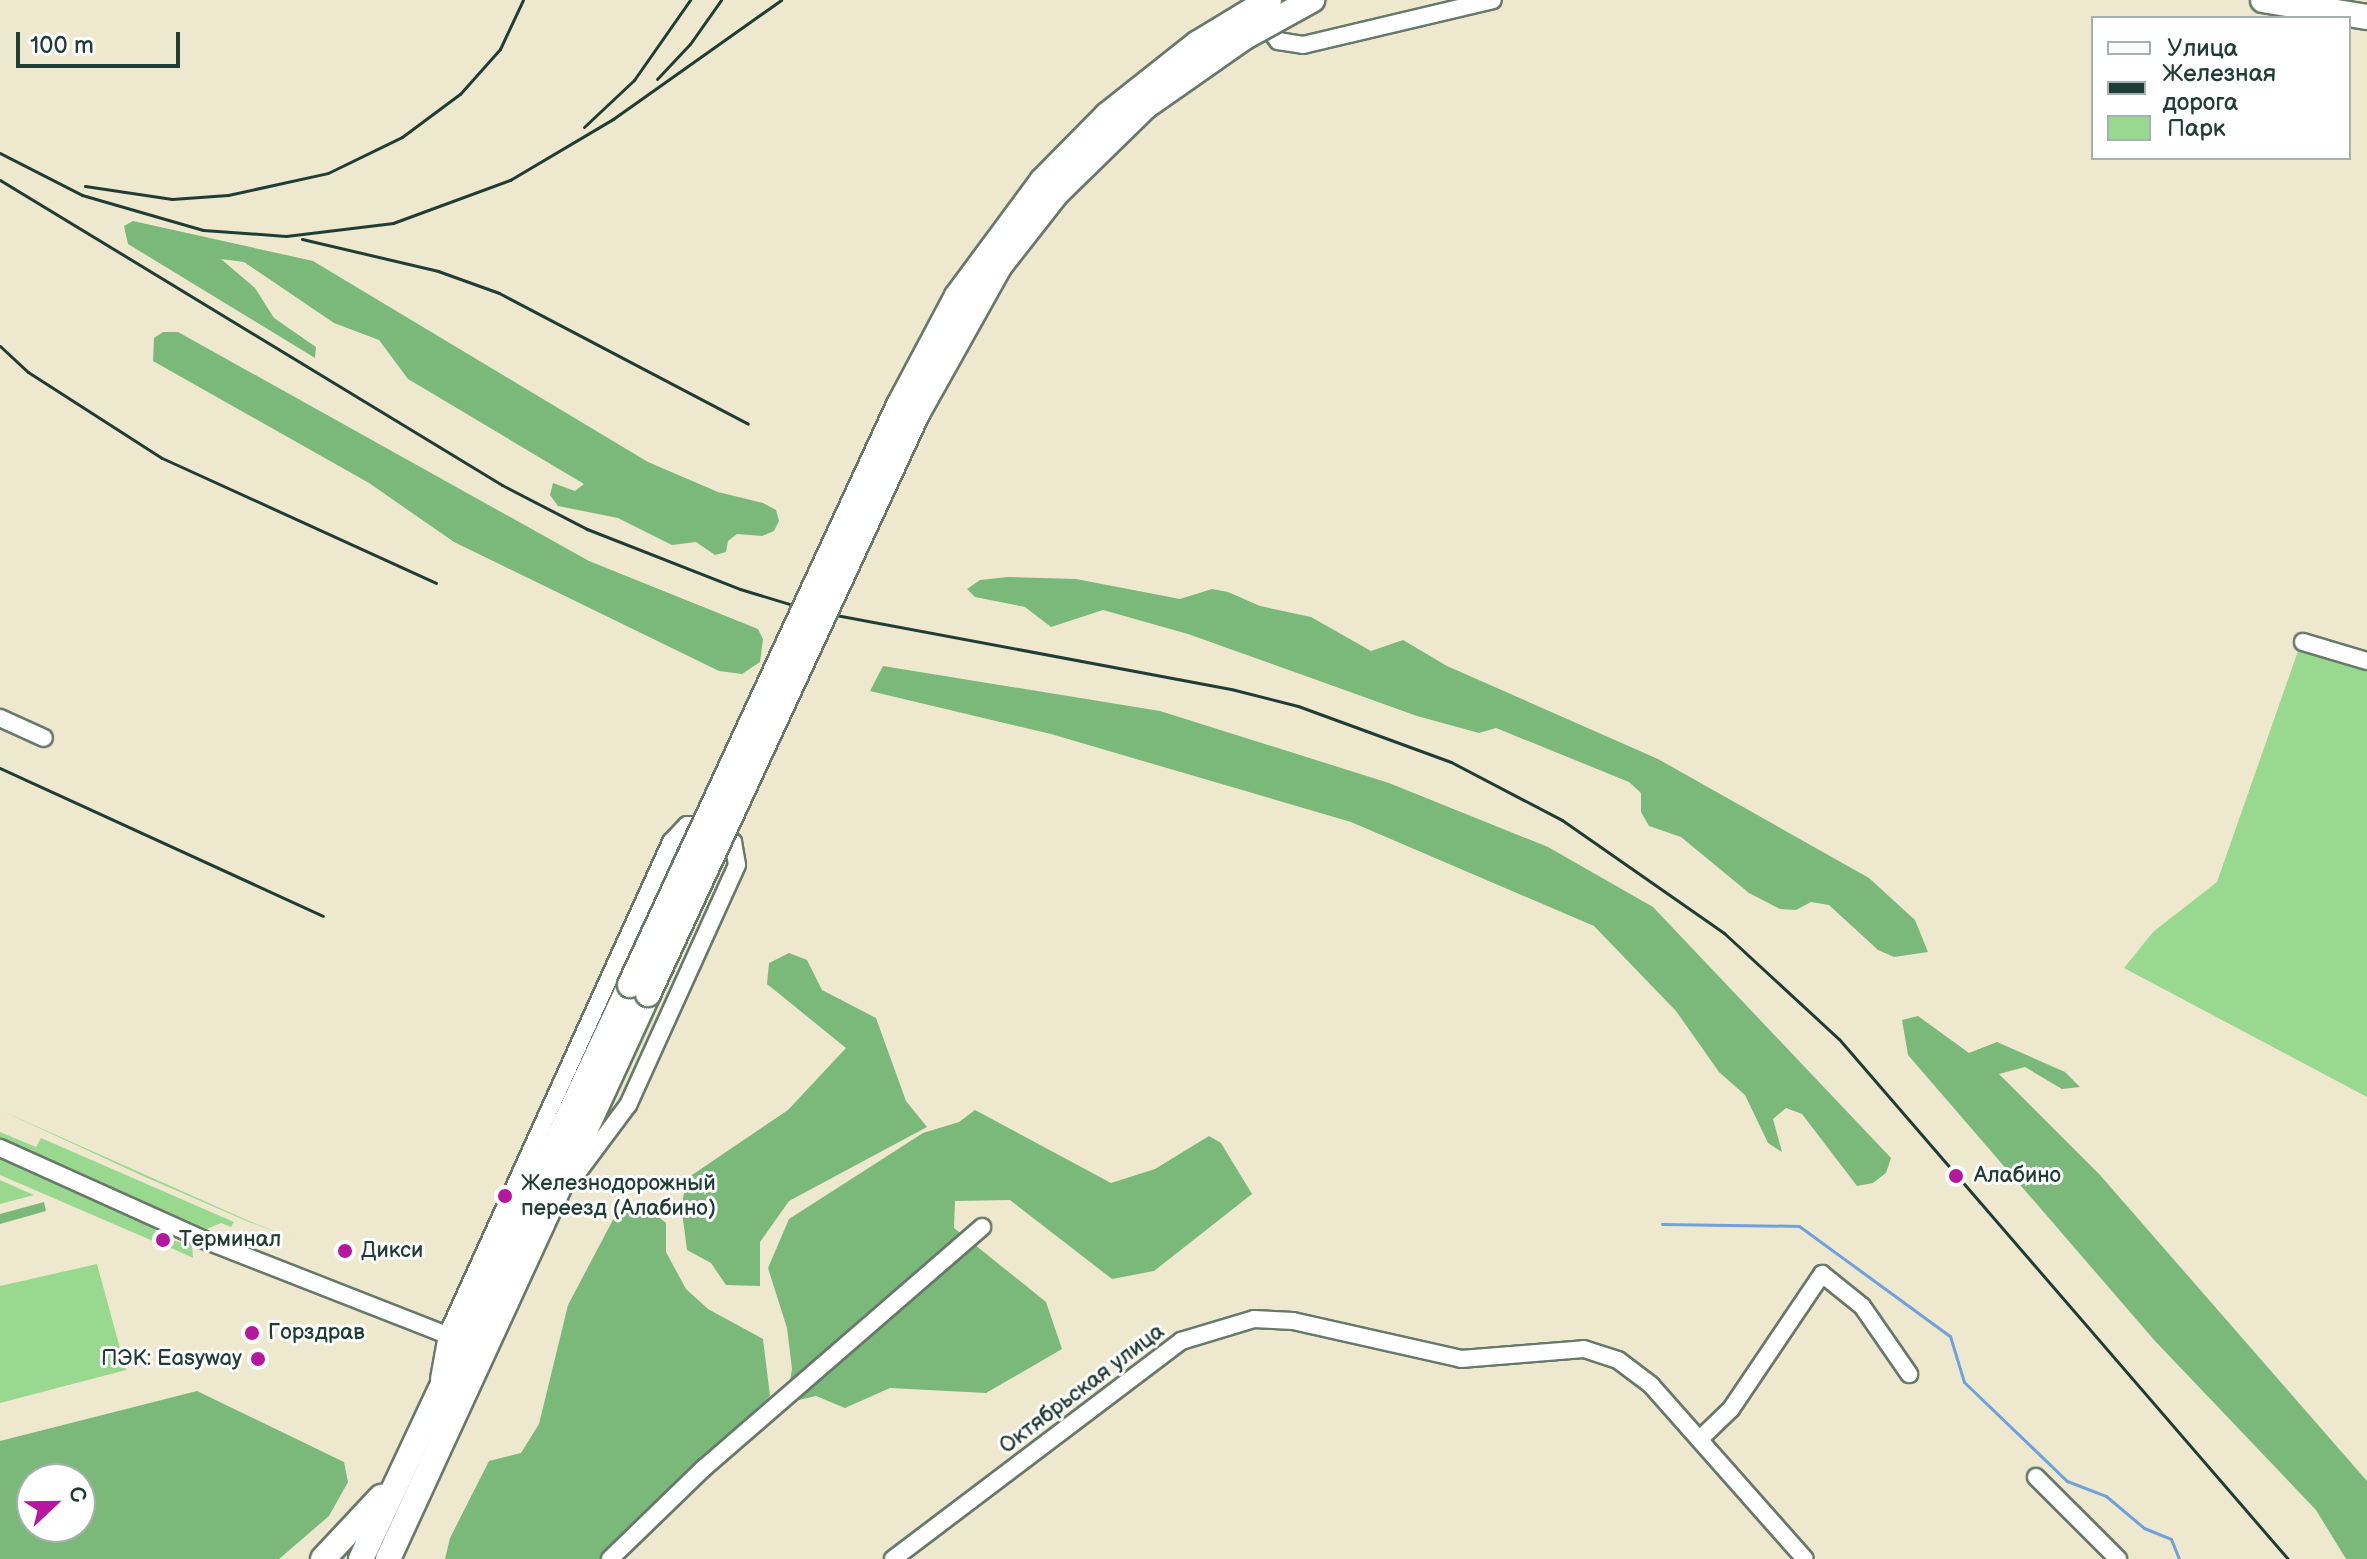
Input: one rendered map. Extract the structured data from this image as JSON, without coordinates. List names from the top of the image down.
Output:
{
  "streets": {
    "street": ["Октябрьская улица"]
  },
  "places": [
    "Алабино",
    "Железнодорожный переезд (Алабино)",
    "Терминал",
    "Дикси",
    "Горздрав",
    "ПЭК: Easyway"
  ],
  "legend": ["Улица", "Железная дорога", "Парк"],
  "scale_bar": "100 m",
  "north": "right"
}
